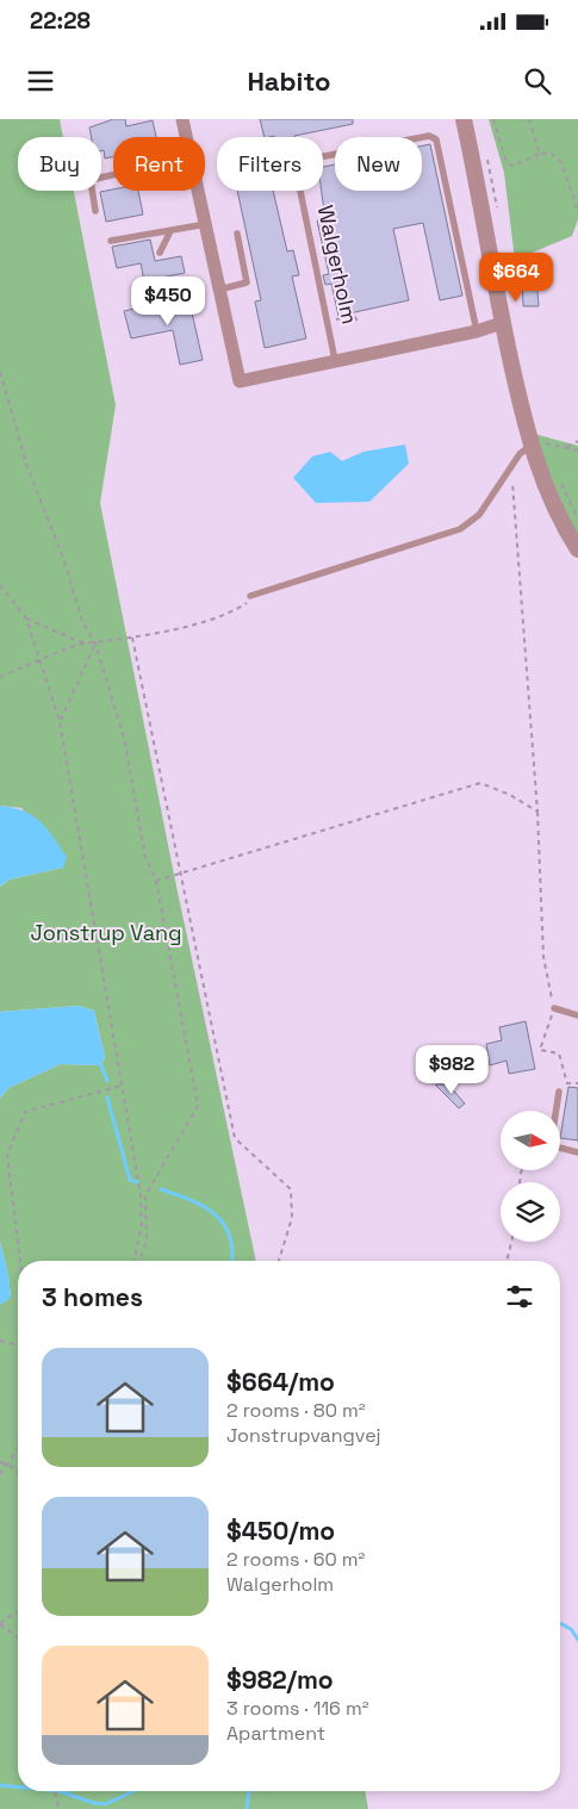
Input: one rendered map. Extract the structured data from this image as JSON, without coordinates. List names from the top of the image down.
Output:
{
  "streets": {
    "lane": ["Walgerholm"]
  },
  "parks": ["Jonstrup Vang"],
  "north": "right",
  "page": {
    "status": "22:28",
    "header": "Habito",
    "chip": [
      "Buy",
      "Rent",
      "Filters",
      "New"
    ],
    "price": ["$664", "$450", "$982"],
    "heading": "3 homes",
    "list": [
      {
        "name": "$664/mo",
        "note": "2 rooms · 80 m² · Jonstrupvangvej"
      },
      {
        "name": "$450/mo",
        "note": "2 rooms · 60 m² · Walgerholm"
      },
      {
        "name": "$982/mo",
        "note": "3 rooms · 116 m² · Apartment"
      }
    ]
  }
}
